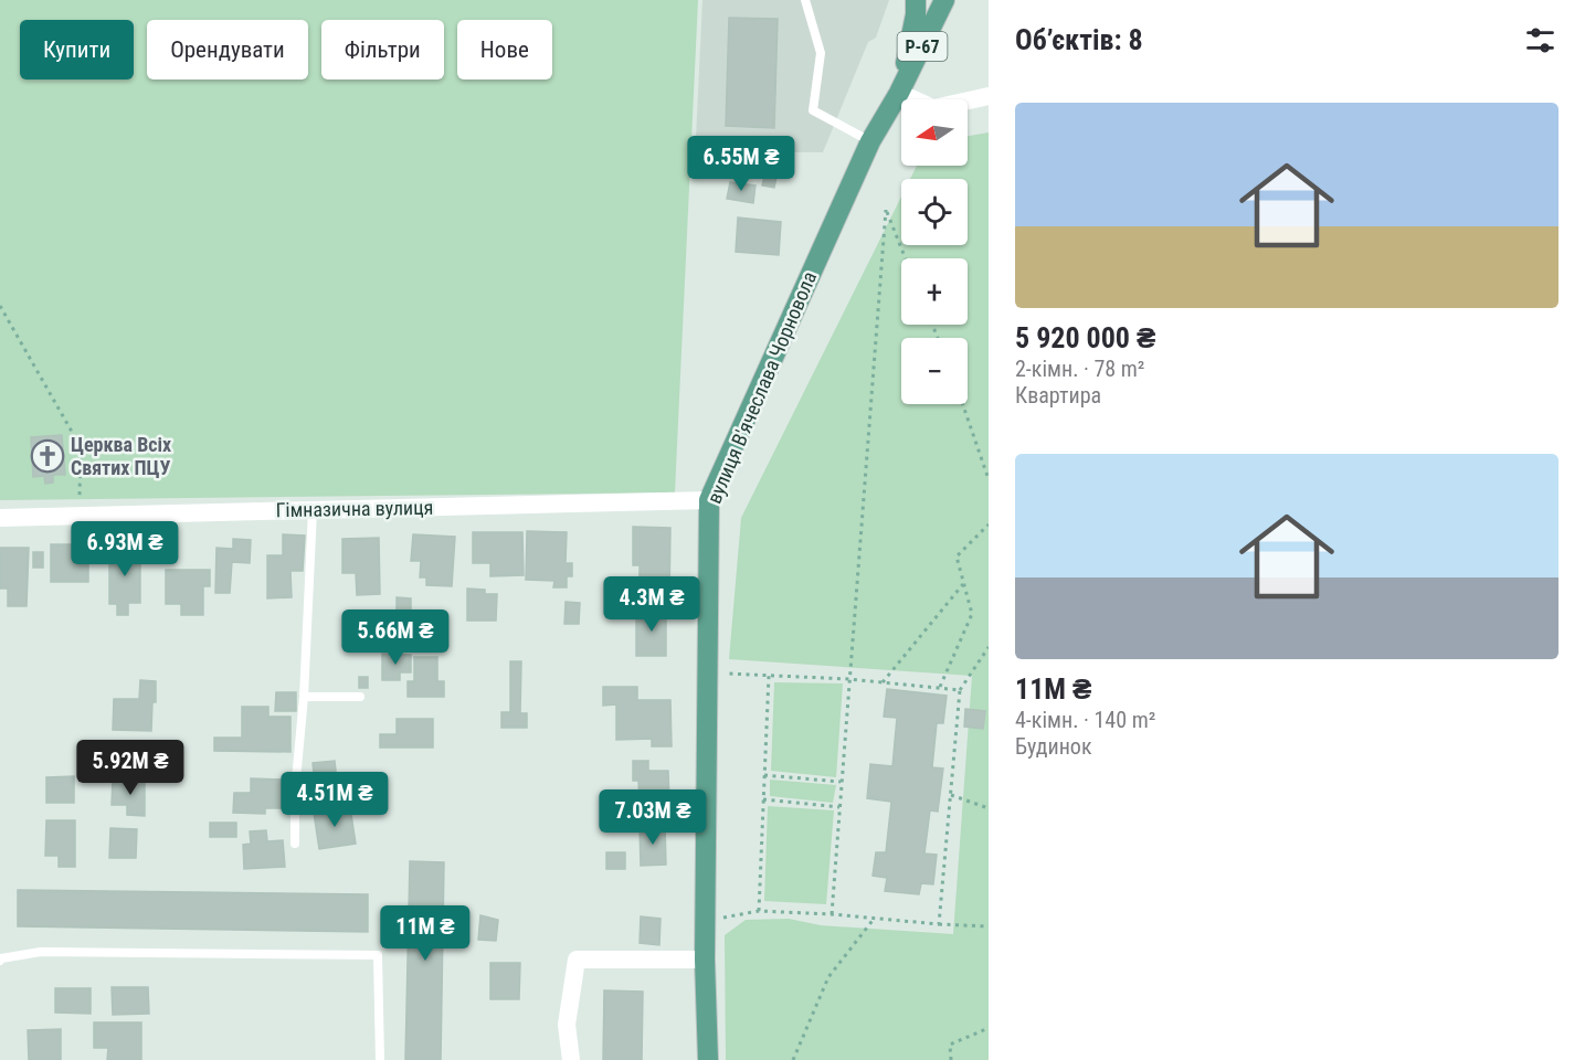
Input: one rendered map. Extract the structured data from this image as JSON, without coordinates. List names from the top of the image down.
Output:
{
  "streets": {
    "main road": ["Р-67", "вулиця В'ячеслава Чорновола"],
    "street": ["Гімназична вулиця"]
  },
  "crossings": [
    ["Р-67", "вулиця В'ячеслава Чорновола"],
    ["вулиця В'ячеслава Чорновола", "Гімназична вулиця"]
  ],
  "places": {
    "church": ["Церква Всіх Святих ПЦУ"]
  },
  "north": "left",
  "page": {
    "heading": "Об’єктів: 8",
    "chip": [
      "Купити",
      "Орендувати",
      "Фільтри",
      "Нове"
    ],
    "list": [
      {
        "name": "5 920 000 ₴",
        "note": "2-кімн. · 78 m² · Квартира"
      },
      {
        "name": "11M ₴",
        "note": "4-кімн. · 140 m² · Будинок"
      }
    ],
    "map_buttons": ["+", "−"],
    "price": [
      "6.55M ₴",
      "6.93M ₴",
      "4.3M ₴",
      "5.66M ₴",
      "5.92M ₴",
      "4.51M ₴",
      "7.03M ₴",
      "11M ₴"
    ]
  }
}
